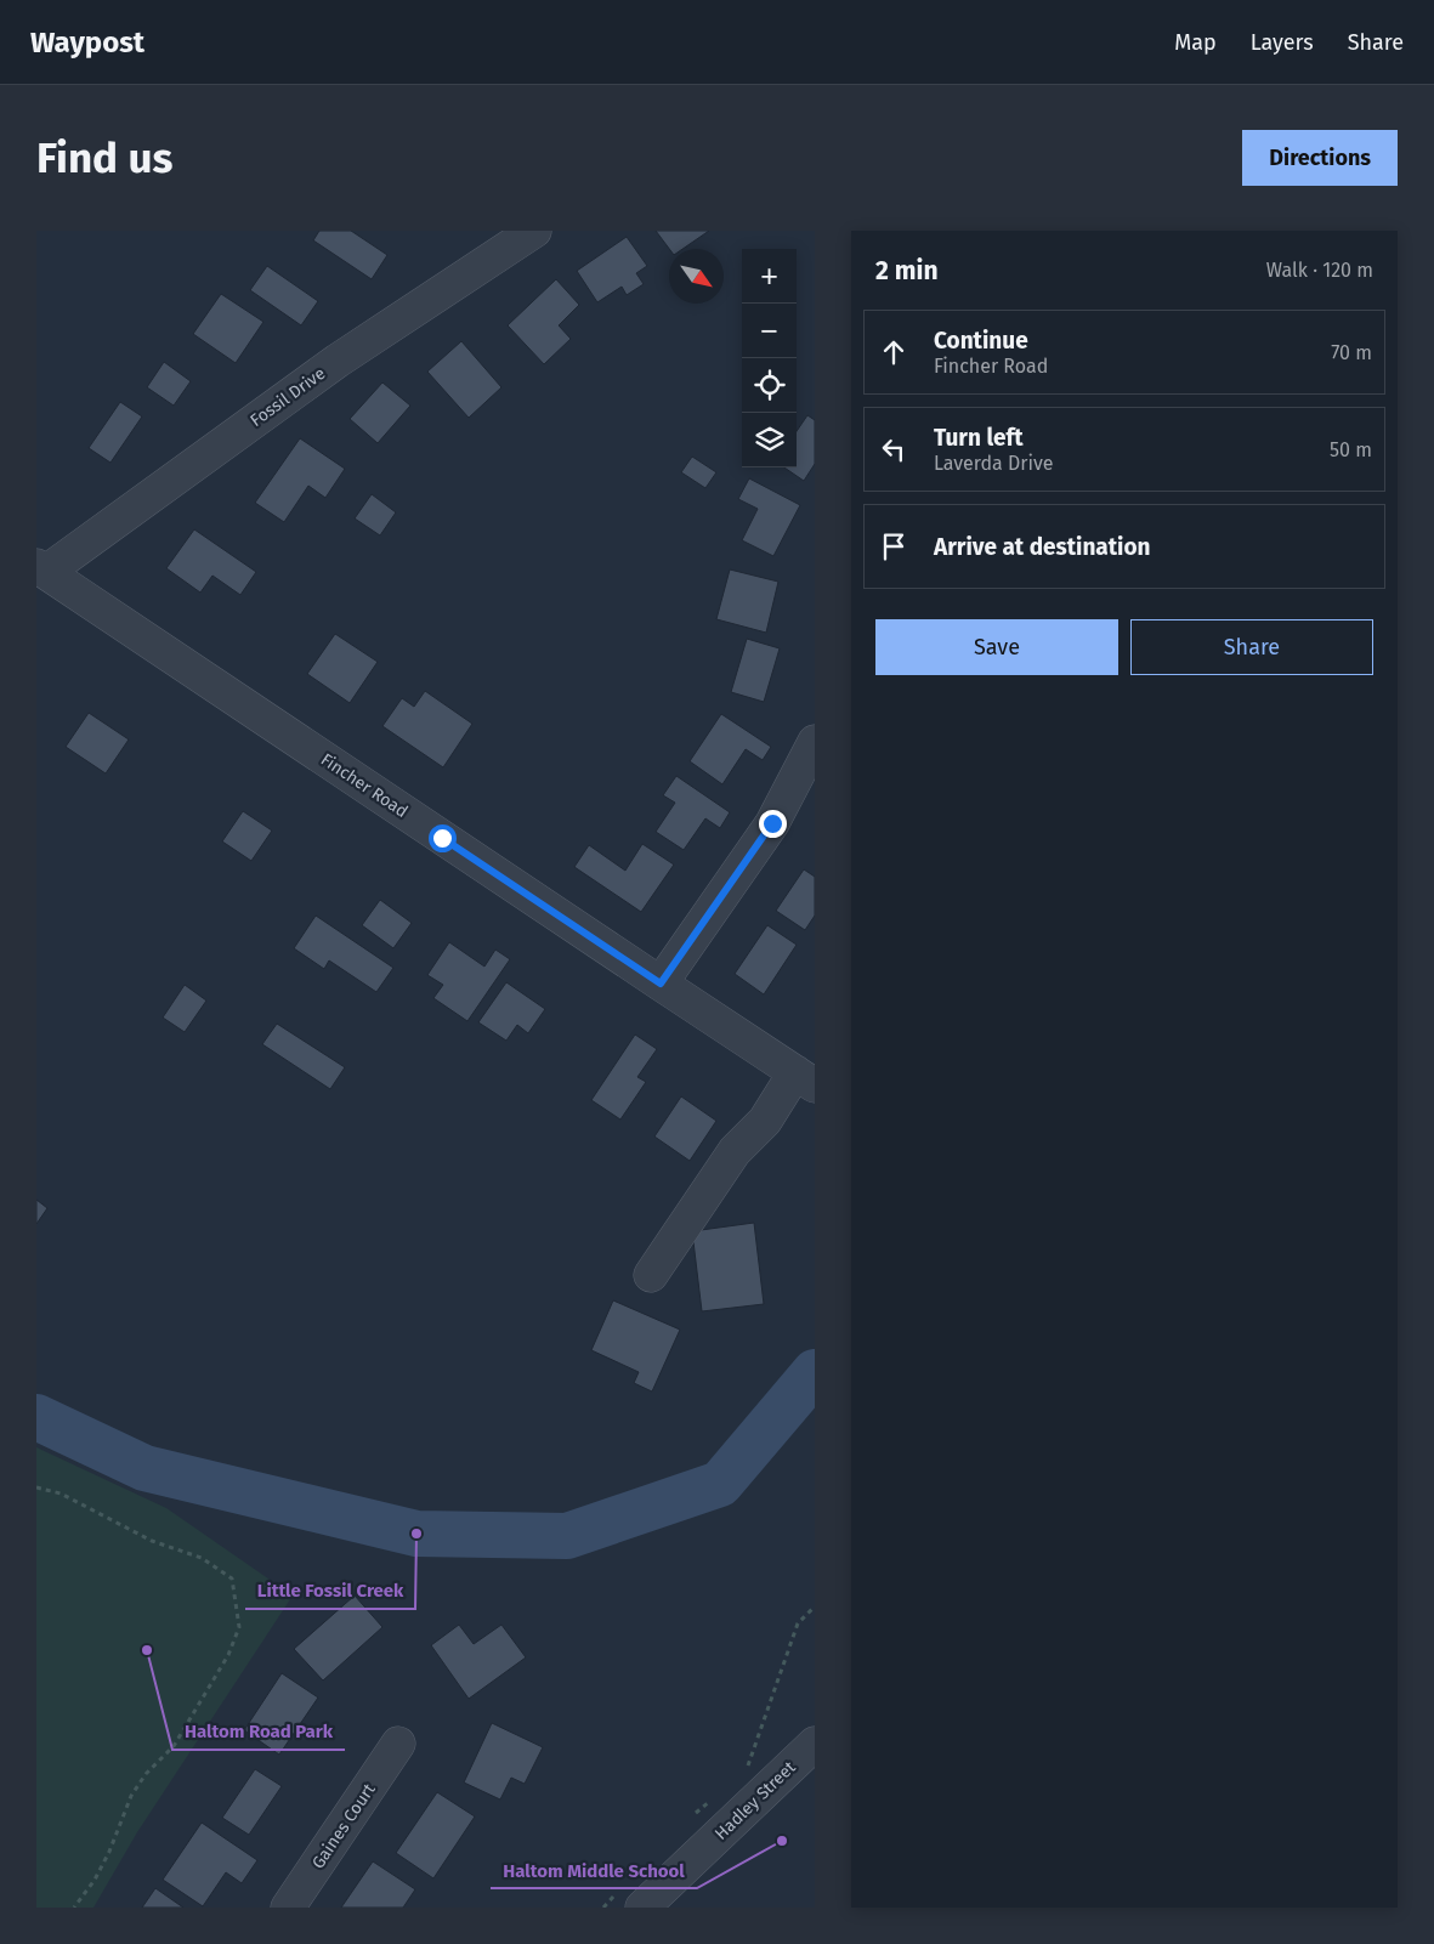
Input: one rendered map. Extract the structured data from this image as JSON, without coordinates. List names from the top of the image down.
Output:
{
  "streets": {
    "street": [
      "Fossil Drive",
      "Fincher Road",
      "Hadley Street",
      "Gaines Court"
    ]
  },
  "crossings": [
    ["Fossil Drive", "Fincher Road"]
  ],
  "places": ["Little Fossil Creek", "Haltom Road Park", "Haltom Middle School"],
  "north": "bottom right",
  "page": {
    "header": "Waypost",
    "nav": ["Map", "Layers", "Share"],
    "buttons": [
      "Directions",
      ["Save", "Share"]
    ],
    "title": "Find us",
    "heading": ["2 min", "Walk · 120 m"],
    "map_buttons": ["+", "−"],
    "list": [
      ["Continue", "Fincher Road", "70 m"],
      ["Turn left", "Laverda Drive", "50 m"],
      "Arrive at destination"
    ]
  }
}
